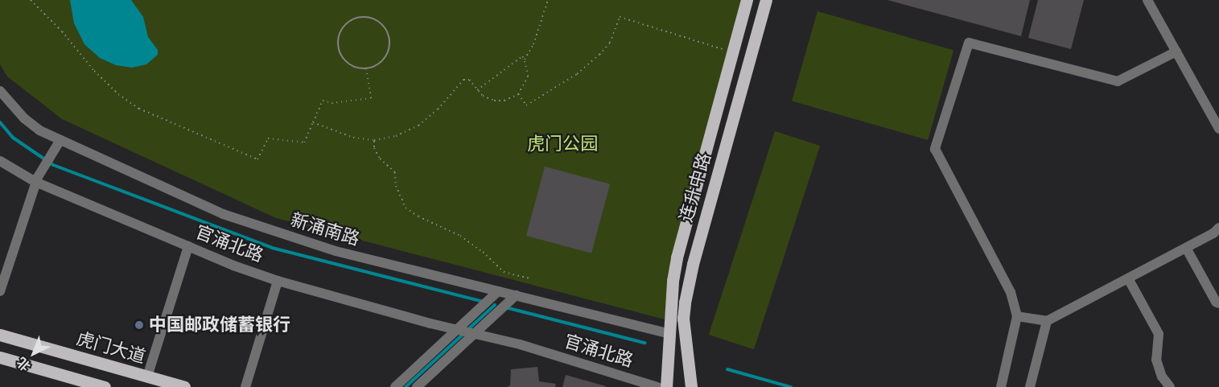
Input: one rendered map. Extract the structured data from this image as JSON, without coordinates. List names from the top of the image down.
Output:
{
  "streets": {
    "main road": ["连升中路", "虎门大道"],
    "street": ["新涌南路", "官涌北路"]
  },
  "crossings": [
    ["连升中路", "新涌南路"]
  ],
  "parks": ["虎门公园"],
  "places": ["中国邮政储蓄银行"],
  "north": "bottom left"
}
